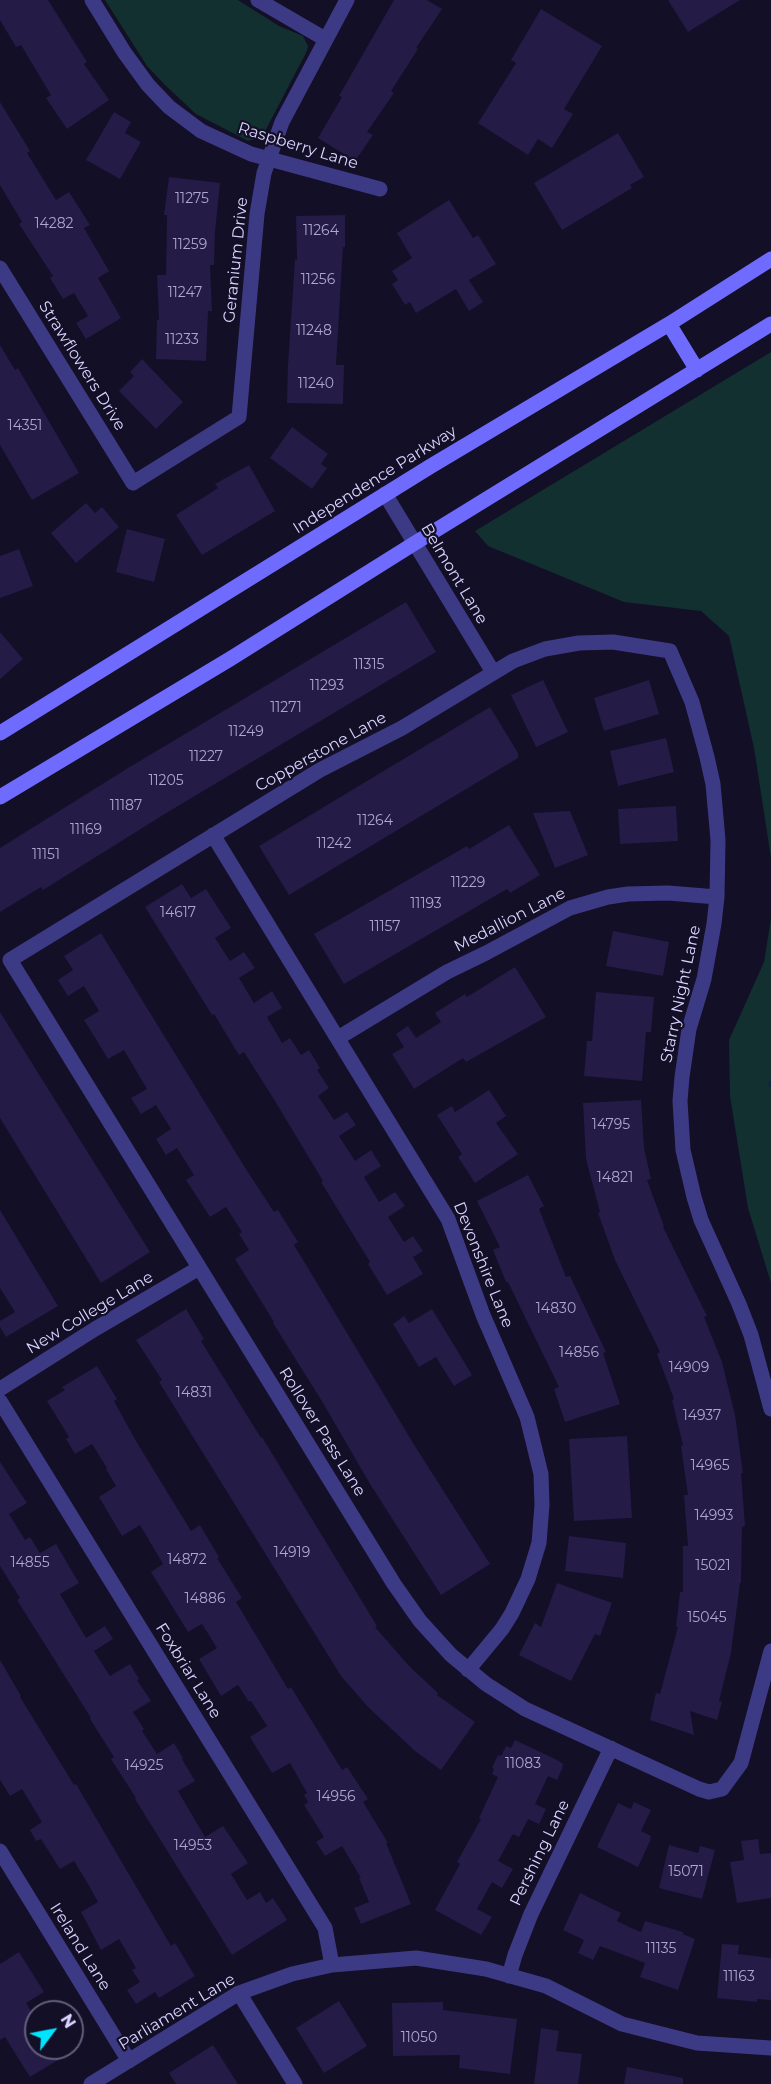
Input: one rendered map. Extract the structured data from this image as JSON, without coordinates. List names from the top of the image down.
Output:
{
  "streets": {
    "main road": ["Independence Parkway"],
    "street": [
      "Raspberry Lane",
      "Geranium Drive",
      "Strawflowers Drive",
      "Belmont Lane",
      "Copperstone Lane",
      "Medallion Lane",
      "Starry Night Lane",
      "Devonshire Lane",
      "New College Lane",
      "Rollover Pass Lane",
      "Foxbriar Lane",
      "Pershing Lane",
      "Ireland Lane",
      "Parliament Lane"
    ]
  },
  "crossings": [
    ["Raspberry Lane", "Geranium Drive"],
    ["Geranium Drive", "Strawflowers Drive"],
    ["Independence Parkway", "Belmont Lane"],
    ["Belmont Lane", "Copperstone Lane"],
    ["Copperstone Lane", "Starry Night Lane"],
    ["Copperstone Lane", "Devonshire Lane"],
    ["Copperstone Lane", "Rollover Pass Lane"],
    ["Medallion Lane", "Starry Night Lane"],
    ["Medallion Lane", "Devonshire Lane"],
    ["Devonshire Lane", "Rollover Pass Lane"],
    ["New College Lane", "Rollover Pass Lane"],
    ["Rollover Pass Lane", "Pershing Lane"],
    ["Foxbriar Lane", "Parliament Lane"],
    ["Pershing Lane", "Parliament Lane"],
    ["Ireland Lane", "Parliament Lane"]
  ],
  "house_numbers": [
    "11275",
    "14282",
    "11264",
    "11259",
    "11256",
    "11247",
    "11248",
    "11233",
    "11240",
    "14351",
    "11315",
    "11293",
    "11271",
    "11249",
    "11227",
    "11205",
    "11187",
    "11264",
    "11169",
    "11242",
    "11151",
    "11229",
    "11193",
    "14617",
    "11157",
    "14795",
    "14821",
    "14830",
    "14856",
    "14909",
    "14831",
    "14937",
    "14965",
    "14993",
    "14919",
    "14872",
    "14855",
    "15021",
    "14886",
    "15045",
    "11083",
    "14925",
    "14956",
    "14953",
    "15071",
    "11135",
    "11163",
    "11050"
  ],
  "north": "top right"
}
